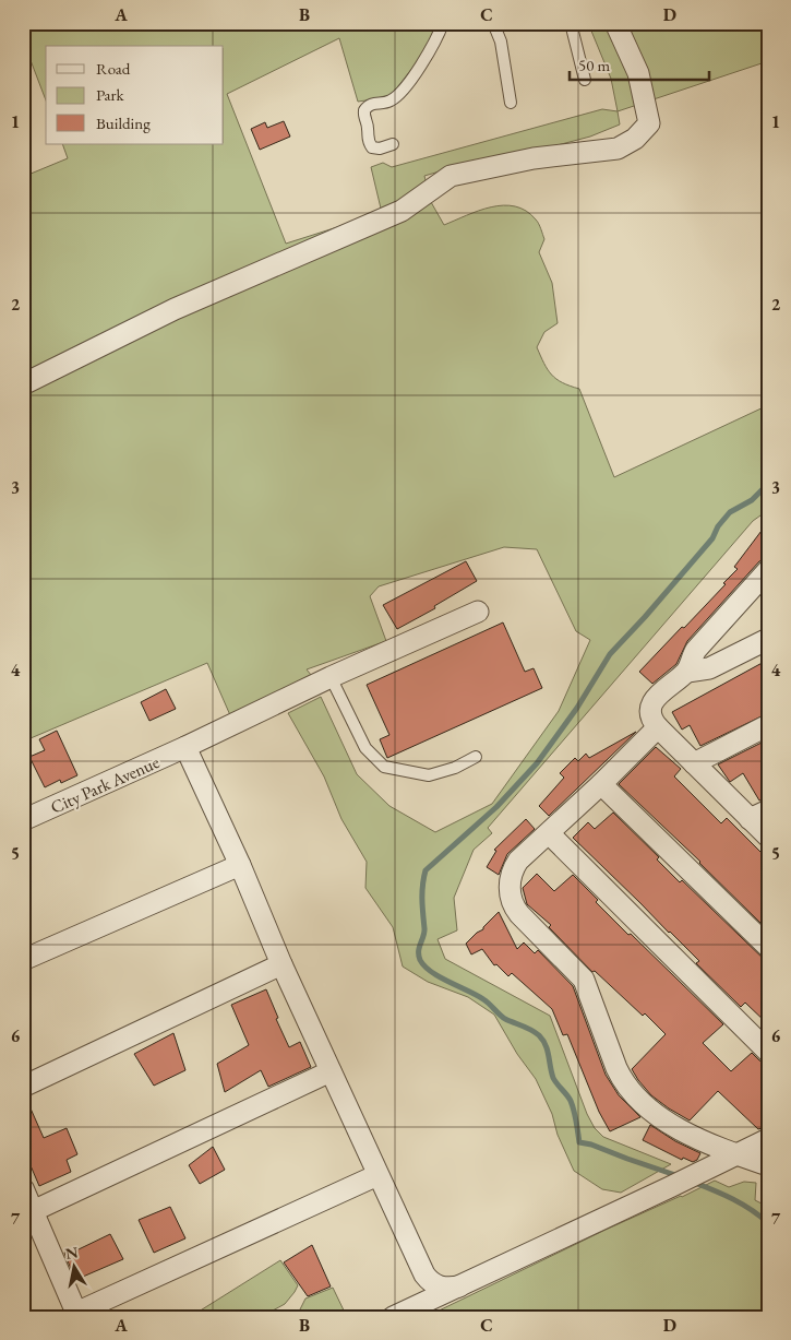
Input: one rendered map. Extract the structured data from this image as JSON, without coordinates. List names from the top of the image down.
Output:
{
  "streets": {
    "street": ["City Park Avenue"]
  },
  "legend": ["Road", "Park", "Building"],
  "scale_bar": "50 m",
  "north": "top",
  "grid": {
    "columns": [
      "A",
      "B",
      "C",
      "D"
    ],
    "rows": [
      "1",
      "2",
      "3",
      "4",
      "5",
      "6",
      "7"
    ]
  }
}
